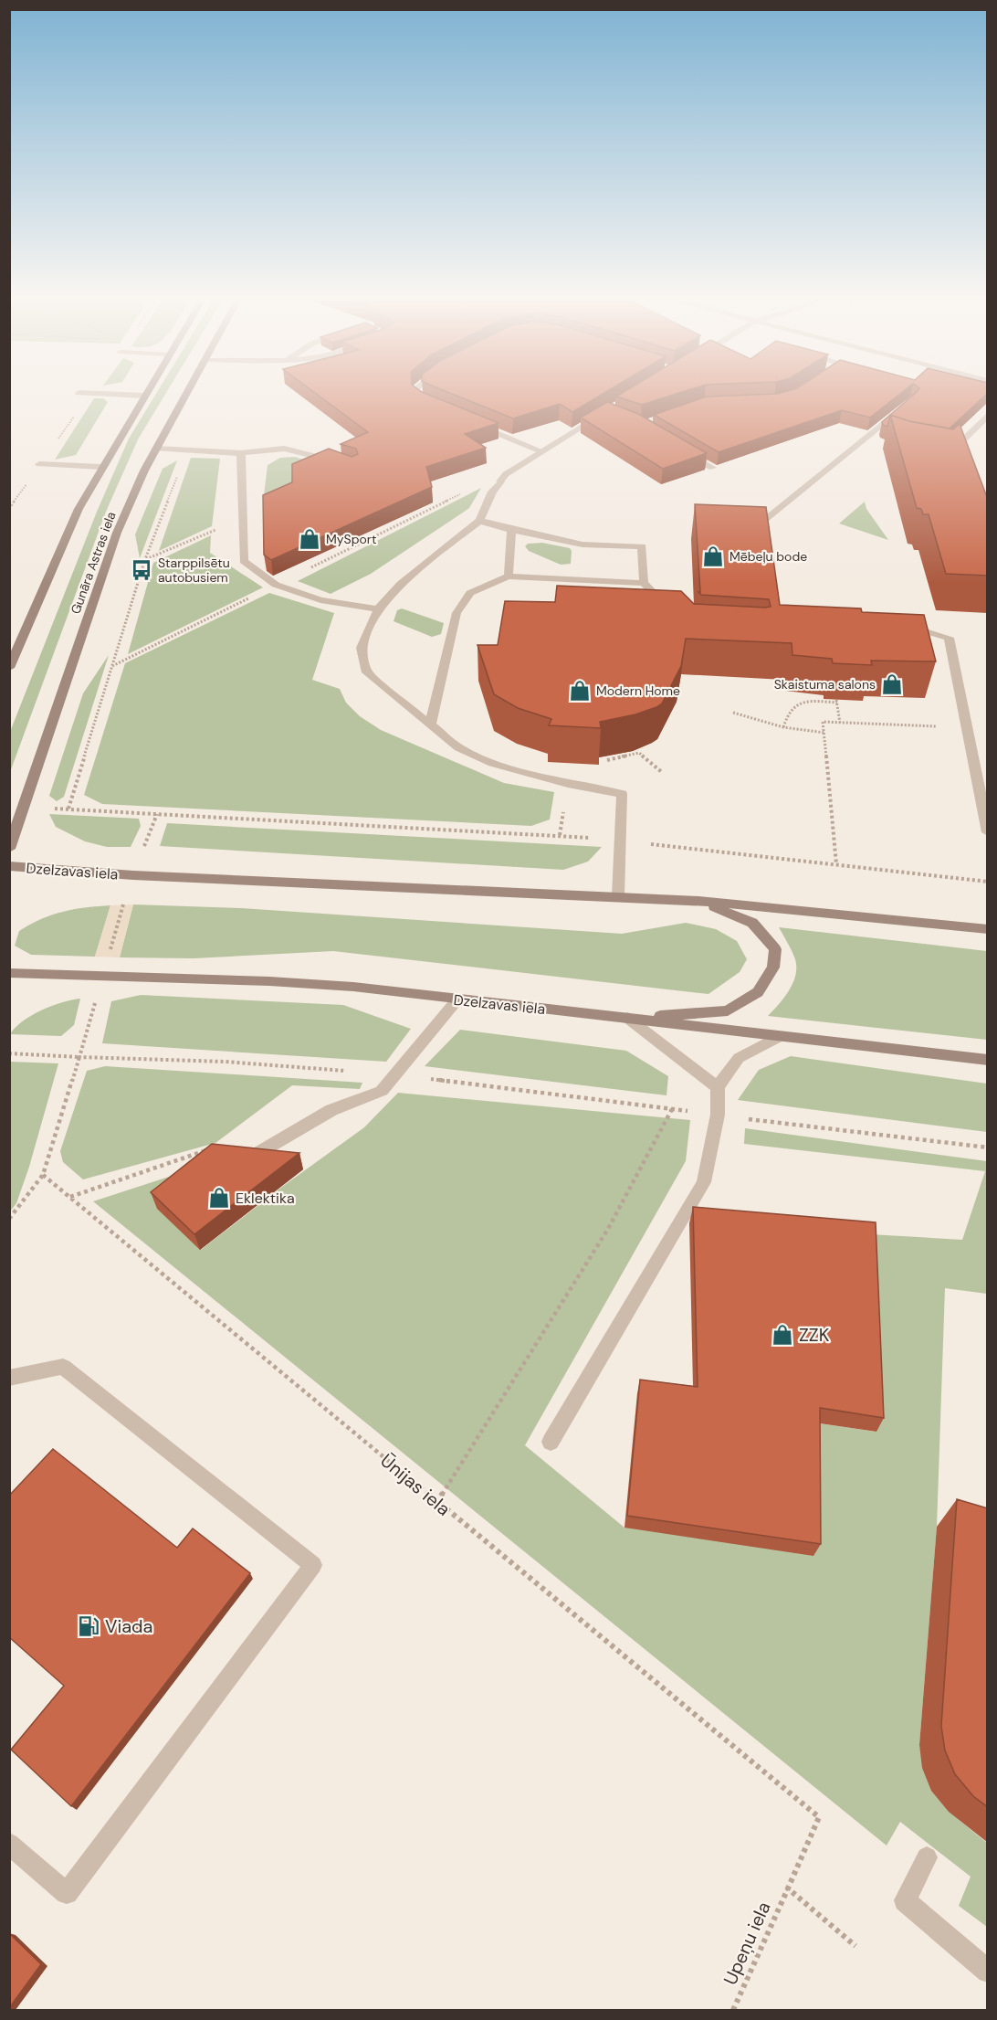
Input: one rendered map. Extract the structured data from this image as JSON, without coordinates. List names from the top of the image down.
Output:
{
  "streets": {
    "main road": ["Gunāra Astras iela", "Dzelzavas iela"],
    "path": ["Ūnijas iela", "Upeņu iela"]
  },
  "crossings": [
    ["Ūnijas iela", "Upeņu iela"]
  ],
  "places": {
    "shop": [
      "MySport",
      "Mēbeļu bode",
      "Skaistuma salons",
      "Modern Home",
      "Eklektika",
      "ZZK"
    ],
    "bus stop": ["Starppilsētu autobusiem"],
    "fuel station": ["Viada"]
  }
}
